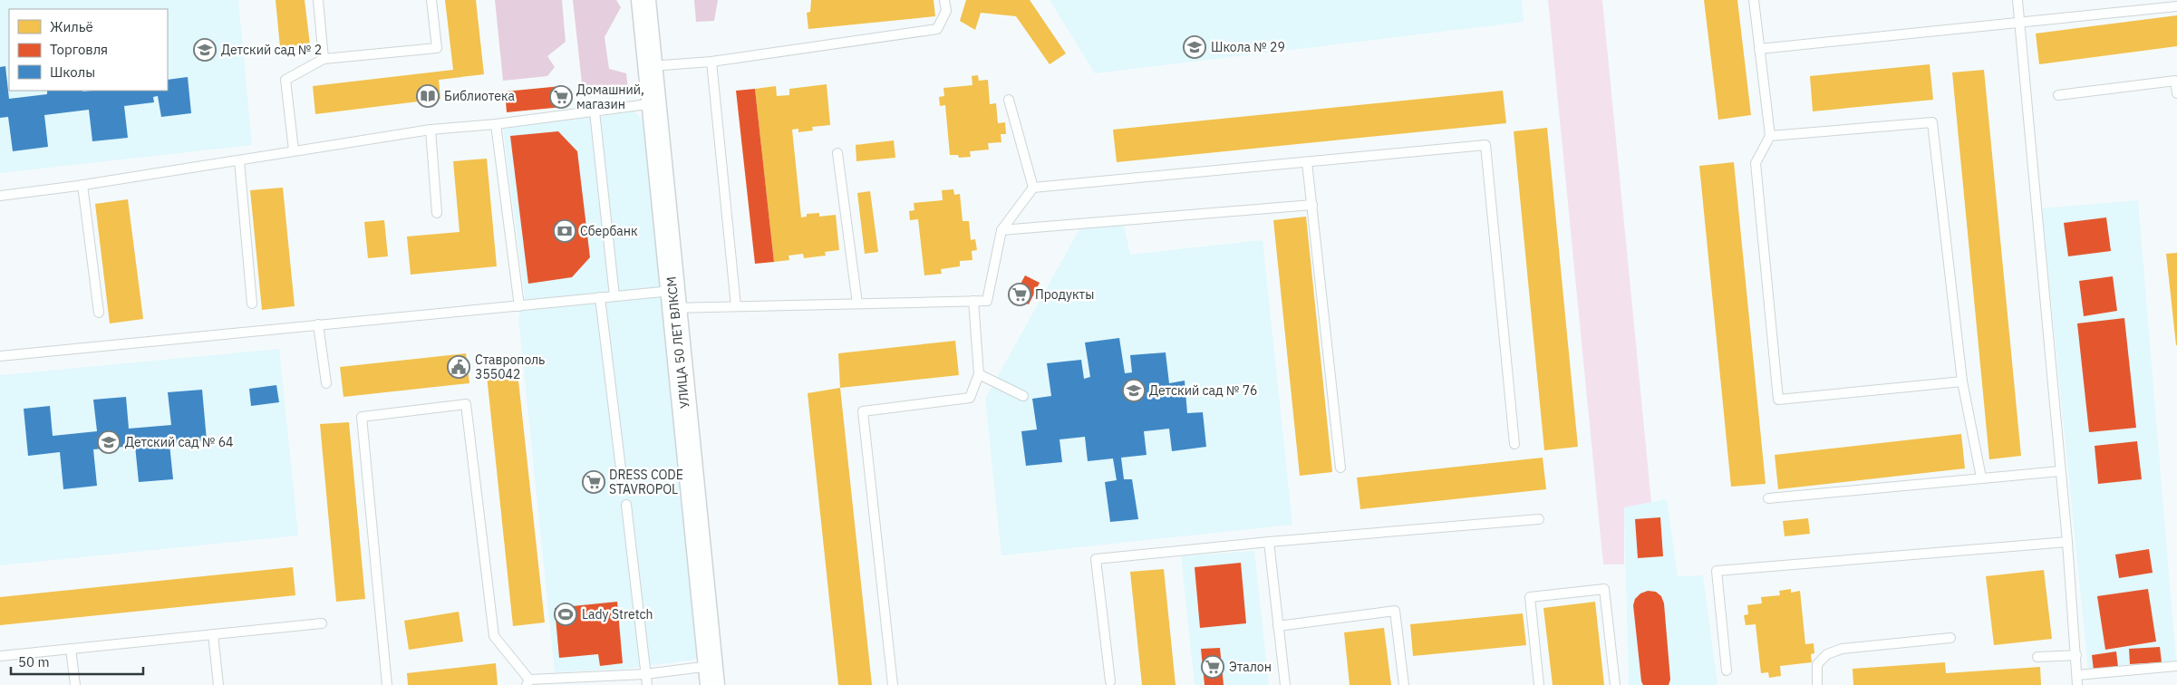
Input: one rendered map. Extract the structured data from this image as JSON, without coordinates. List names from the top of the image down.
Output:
{
  "streets": {
    "street": ["УЛИЦА 50 ЛЕТ ВЛКСМ"]
  },
  "places": {
    "school or university": [
      "Школа № 29",
      "Детский сад № 2",
      "Детский сад № 76",
      "Детский сад № 64"
    ],
    "library": ["Библиотека"],
    "supermarket": [
      "Домашний, магазин",
      "Продукты",
      "DRESS CODE STAVROPOL",
      "Эталон"
    ],
    "bank": ["Сбербанк"],
    "public building": ["Ставрополь 355042"],
    "sports": ["Lady Stretch"]
  },
  "legend": ["Жильё", "Торговля", "Школы"],
  "scale_bar": "50 m"
}
